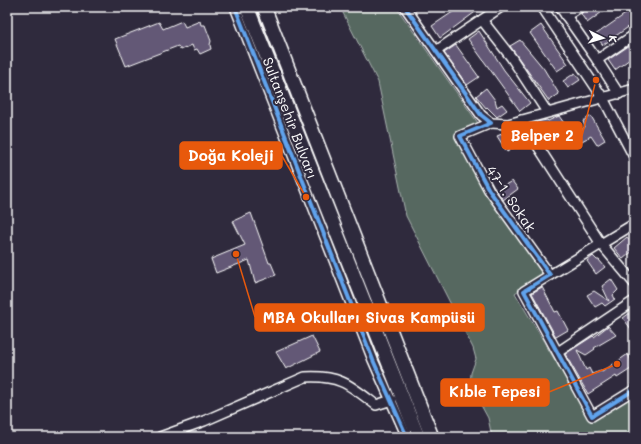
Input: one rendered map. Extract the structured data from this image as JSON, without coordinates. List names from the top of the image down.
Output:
{
  "streets": {
    "highway": ["Sultanşehir Bulvarı"],
    "street": ["47-1. Sokak"]
  },
  "places": [
    "Belper 2",
    "Doğa Koleji",
    "MBA Okulları Sivas Kampüsü",
    "Kıble Tepesi"
  ],
  "north": "right"
}
